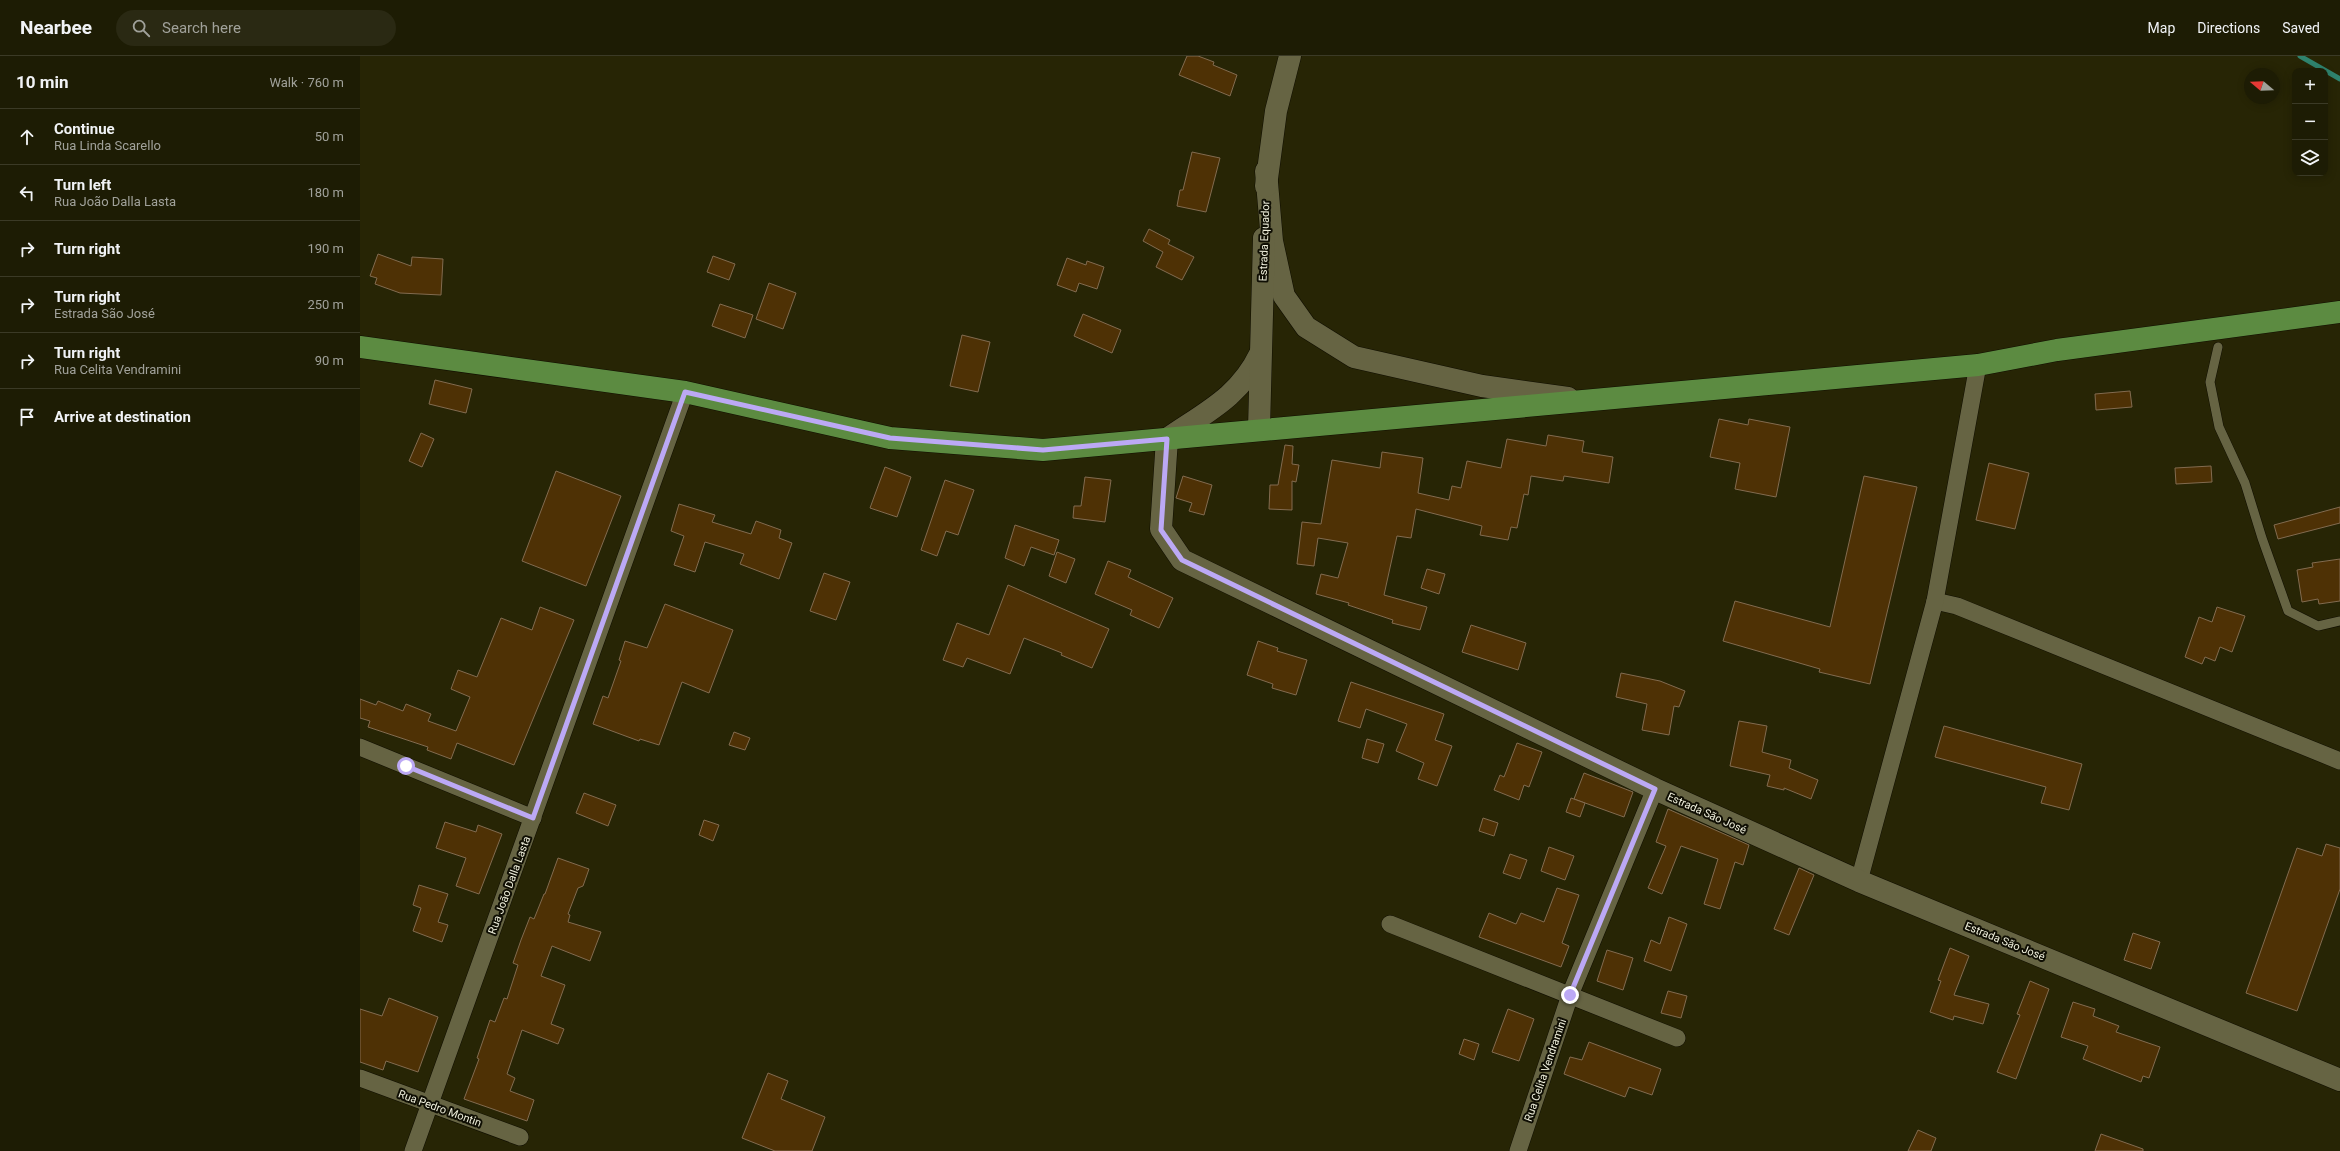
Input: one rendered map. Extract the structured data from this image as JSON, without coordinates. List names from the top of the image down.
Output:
{
  "streets": {
    "street": [
      "Estrada Equador",
      "Estrada São José",
      "Rua João Dalla Lasta",
      "Rua Celita Vendramini",
      "Rua Pedro Montin"
    ]
  },
  "crossings": [
    ["Estrada São José", "Rua Celita Vendramini"],
    ["Rua João Dalla Lasta", "Rua Pedro Montin"]
  ],
  "north": "left",
  "page": {
    "header": "Nearbee",
    "search": "Search here",
    "nav": ["Map", "Directions", "Saved"],
    "heading": ["10 min", "Walk · 760 m"],
    "map_buttons": ["+", "−"],
    "list": [
      ["Continue", "Rua Linda Scarello", "50 m"],
      ["Turn left", "Rua João Dalla Lasta", "180 m"],
      ["Turn right", "190 m"],
      ["Turn right", "Estrada São José", "250 m"],
      ["Turn right", "Rua Celita Vendramini", "90 m"],
      "Arrive at destination"
    ]
  }
}
